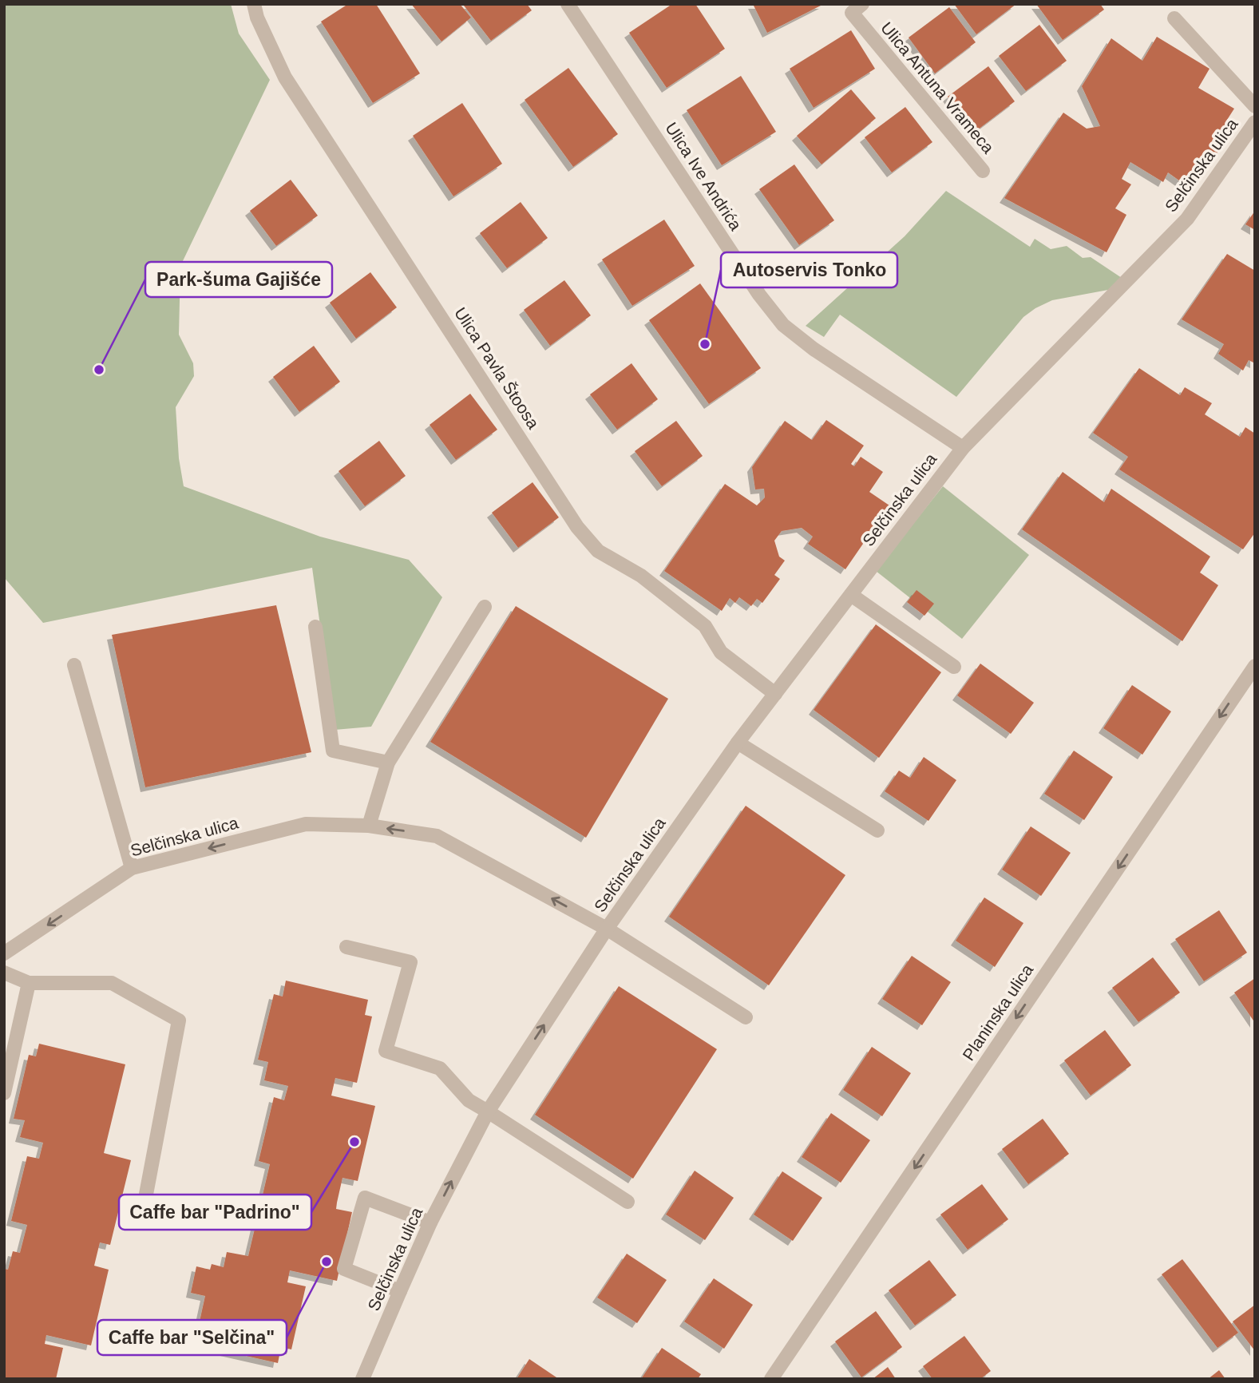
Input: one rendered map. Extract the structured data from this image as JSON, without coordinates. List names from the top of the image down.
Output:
{
  "streets": {
    "street": [
      "Ulica Antuna Vrameca",
      "Selčinska ulica",
      "Ulica Ive Andrića",
      "Ulica Pavla Štoosa",
      "Planinska ulica"
    ]
  },
  "crossings": [
    ["Selčinska ulica", "Ulica Ive Andrića"],
    ["Selčinska ulica", "Ulica Pavla Štoosa"]
  ],
  "one_way": ["Planinska ulica"],
  "places": [
    "Autoservis Tonko",
    "Park-šuma Gajišće",
    "Caffe bar \"Padrino\"",
    "Caffe bar \"Selčina\""
  ]
}
